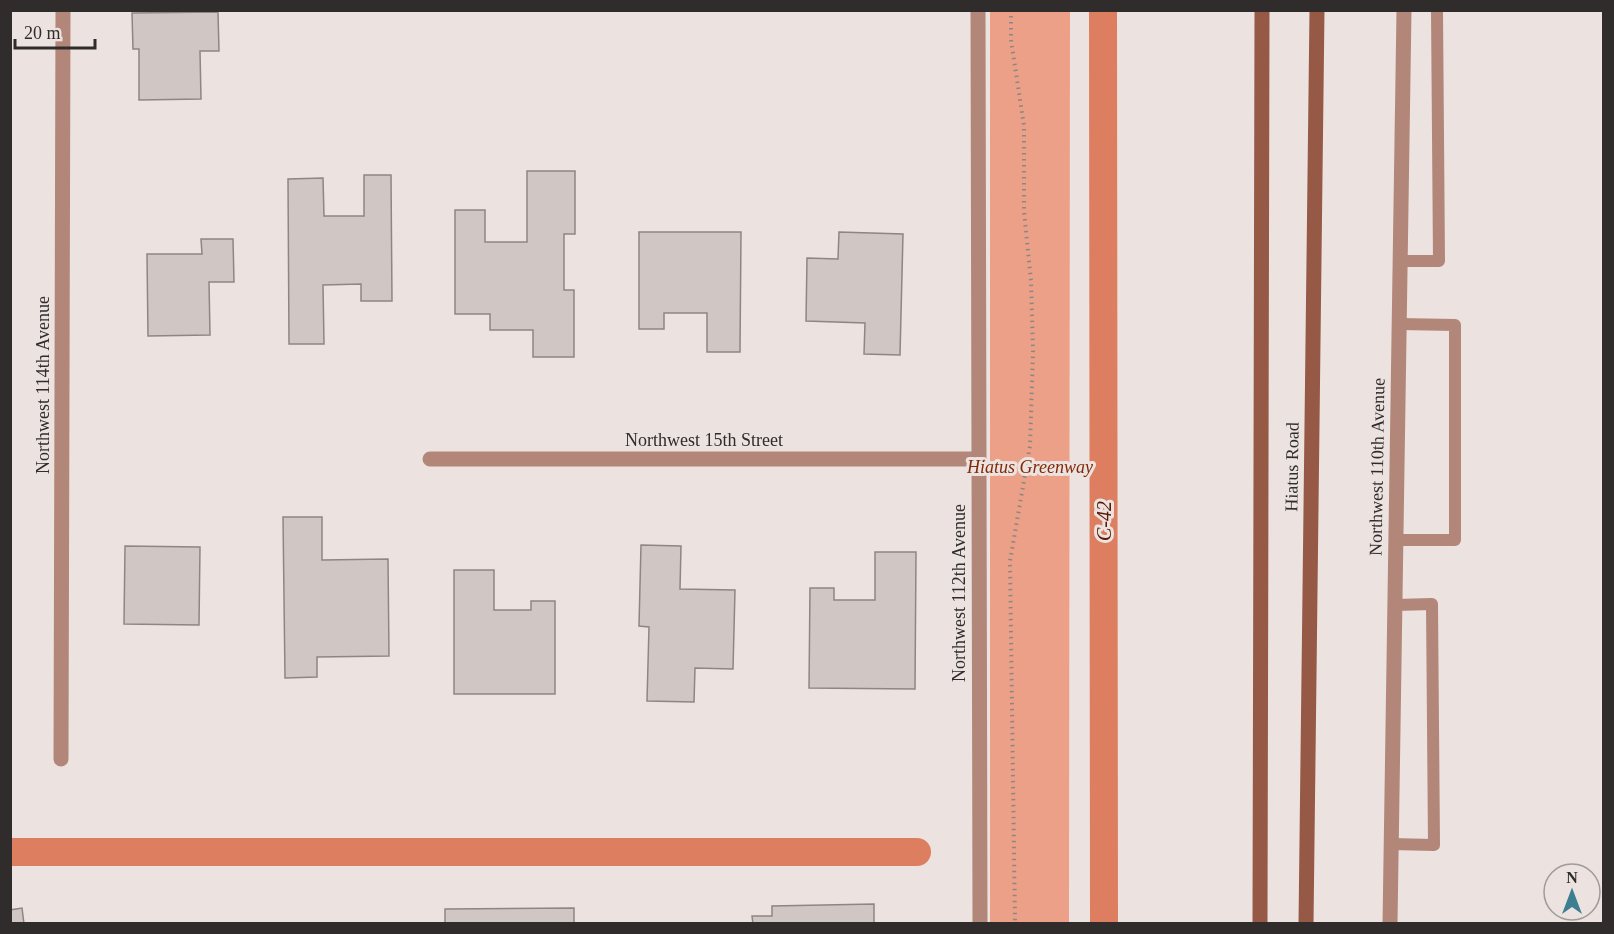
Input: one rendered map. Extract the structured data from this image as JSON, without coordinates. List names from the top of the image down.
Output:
{
  "streets": {
    "main road": ["Hiatus Road"],
    "street": [
      "Northwest 114th Avenue",
      "Northwest 15th Street",
      "Northwest 110th Avenue",
      "Northwest 112th Avenue"
    ]
  },
  "crossings": [
    ["Northwest 15th Street", "Northwest 112th Avenue"]
  ],
  "water": ["C-42"],
  "parks": ["Hiatus Greenway"],
  "scale_bar": "20 m",
  "north": "top"
}
